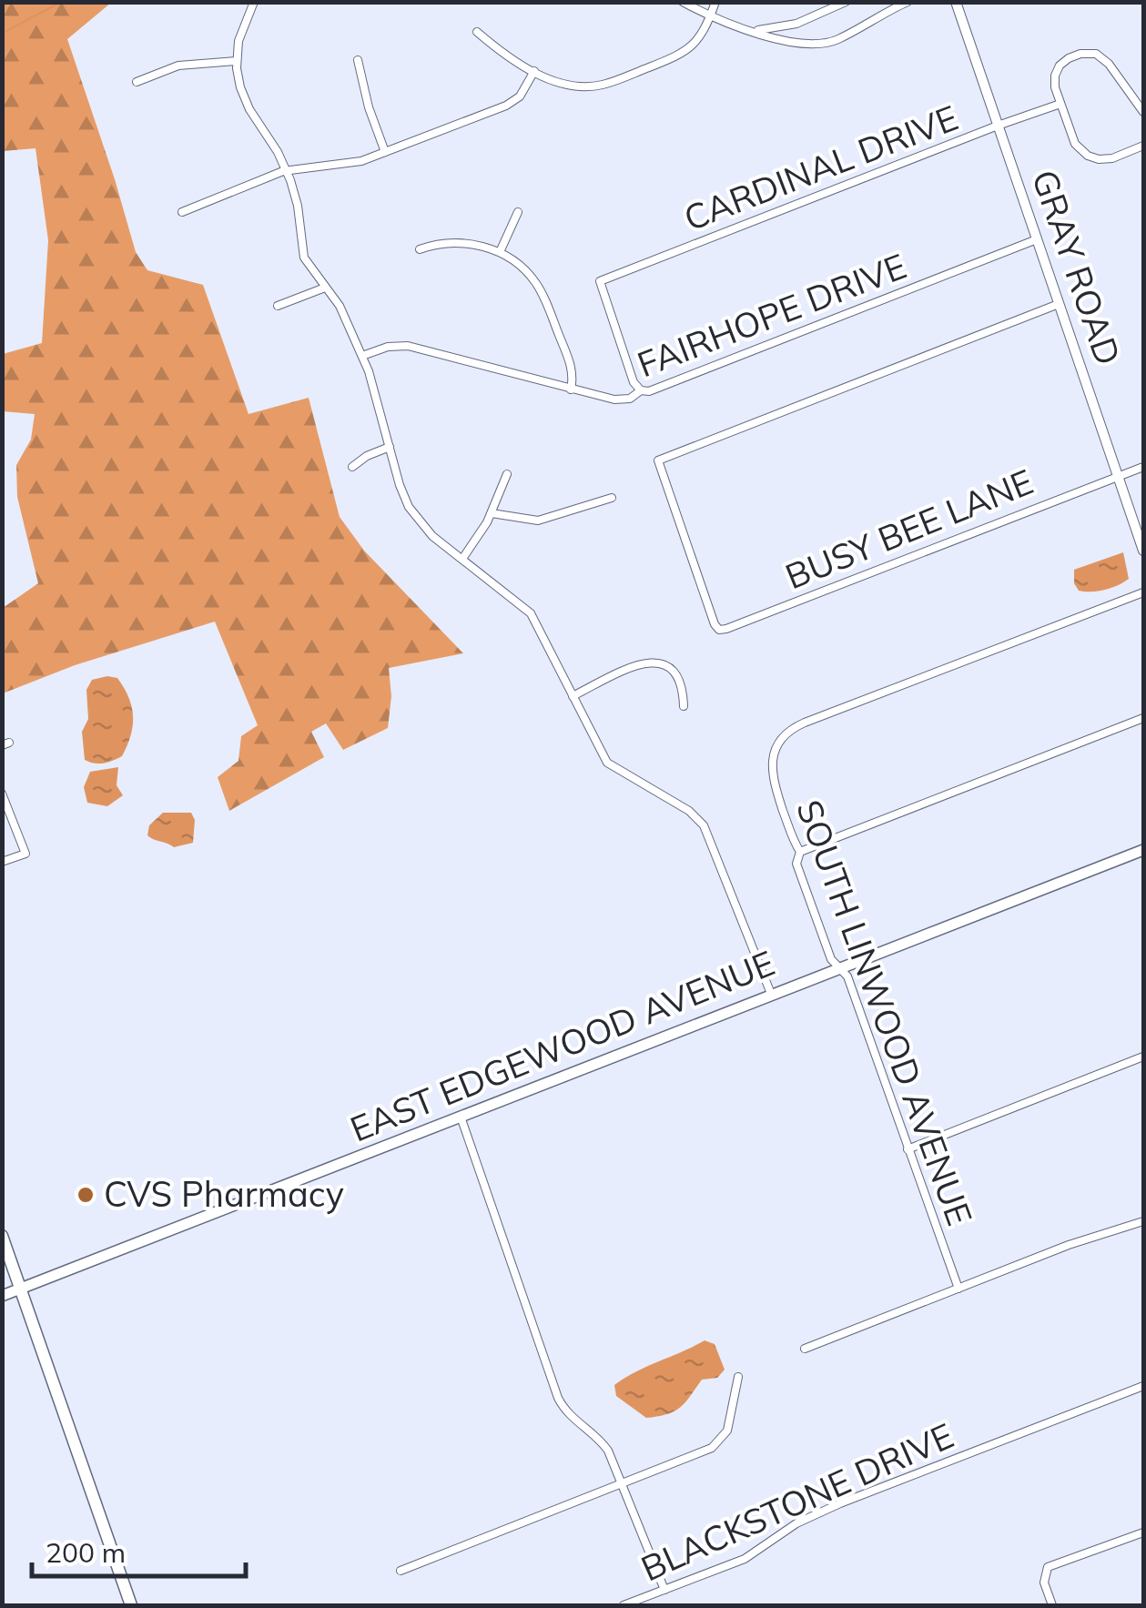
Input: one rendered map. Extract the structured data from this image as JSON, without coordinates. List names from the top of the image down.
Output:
{
  "streets": {
    "main road": ["EAST EDGEWOOD AVENUE"],
    "street": [
      "CARDINAL DRIVE",
      "GRAY ROAD",
      "FAIRHOPE DRIVE",
      "BUSY BEE LANE",
      "SOUTH LINWOOD AVENUE",
      "BLACKSTONE DRIVE"
    ]
  },
  "crossings": [
    ["CARDINAL DRIVE", "GRAY ROAD"],
    ["CARDINAL DRIVE", "FAIRHOPE DRIVE"],
    ["GRAY ROAD", "FAIRHOPE DRIVE"],
    ["GRAY ROAD", "BUSY BEE LANE"],
    ["SOUTH LINWOOD AVENUE", "EAST EDGEWOOD AVENUE"]
  ],
  "places": ["CVS Pharmacy"],
  "scale_bar": "200 m"
}
